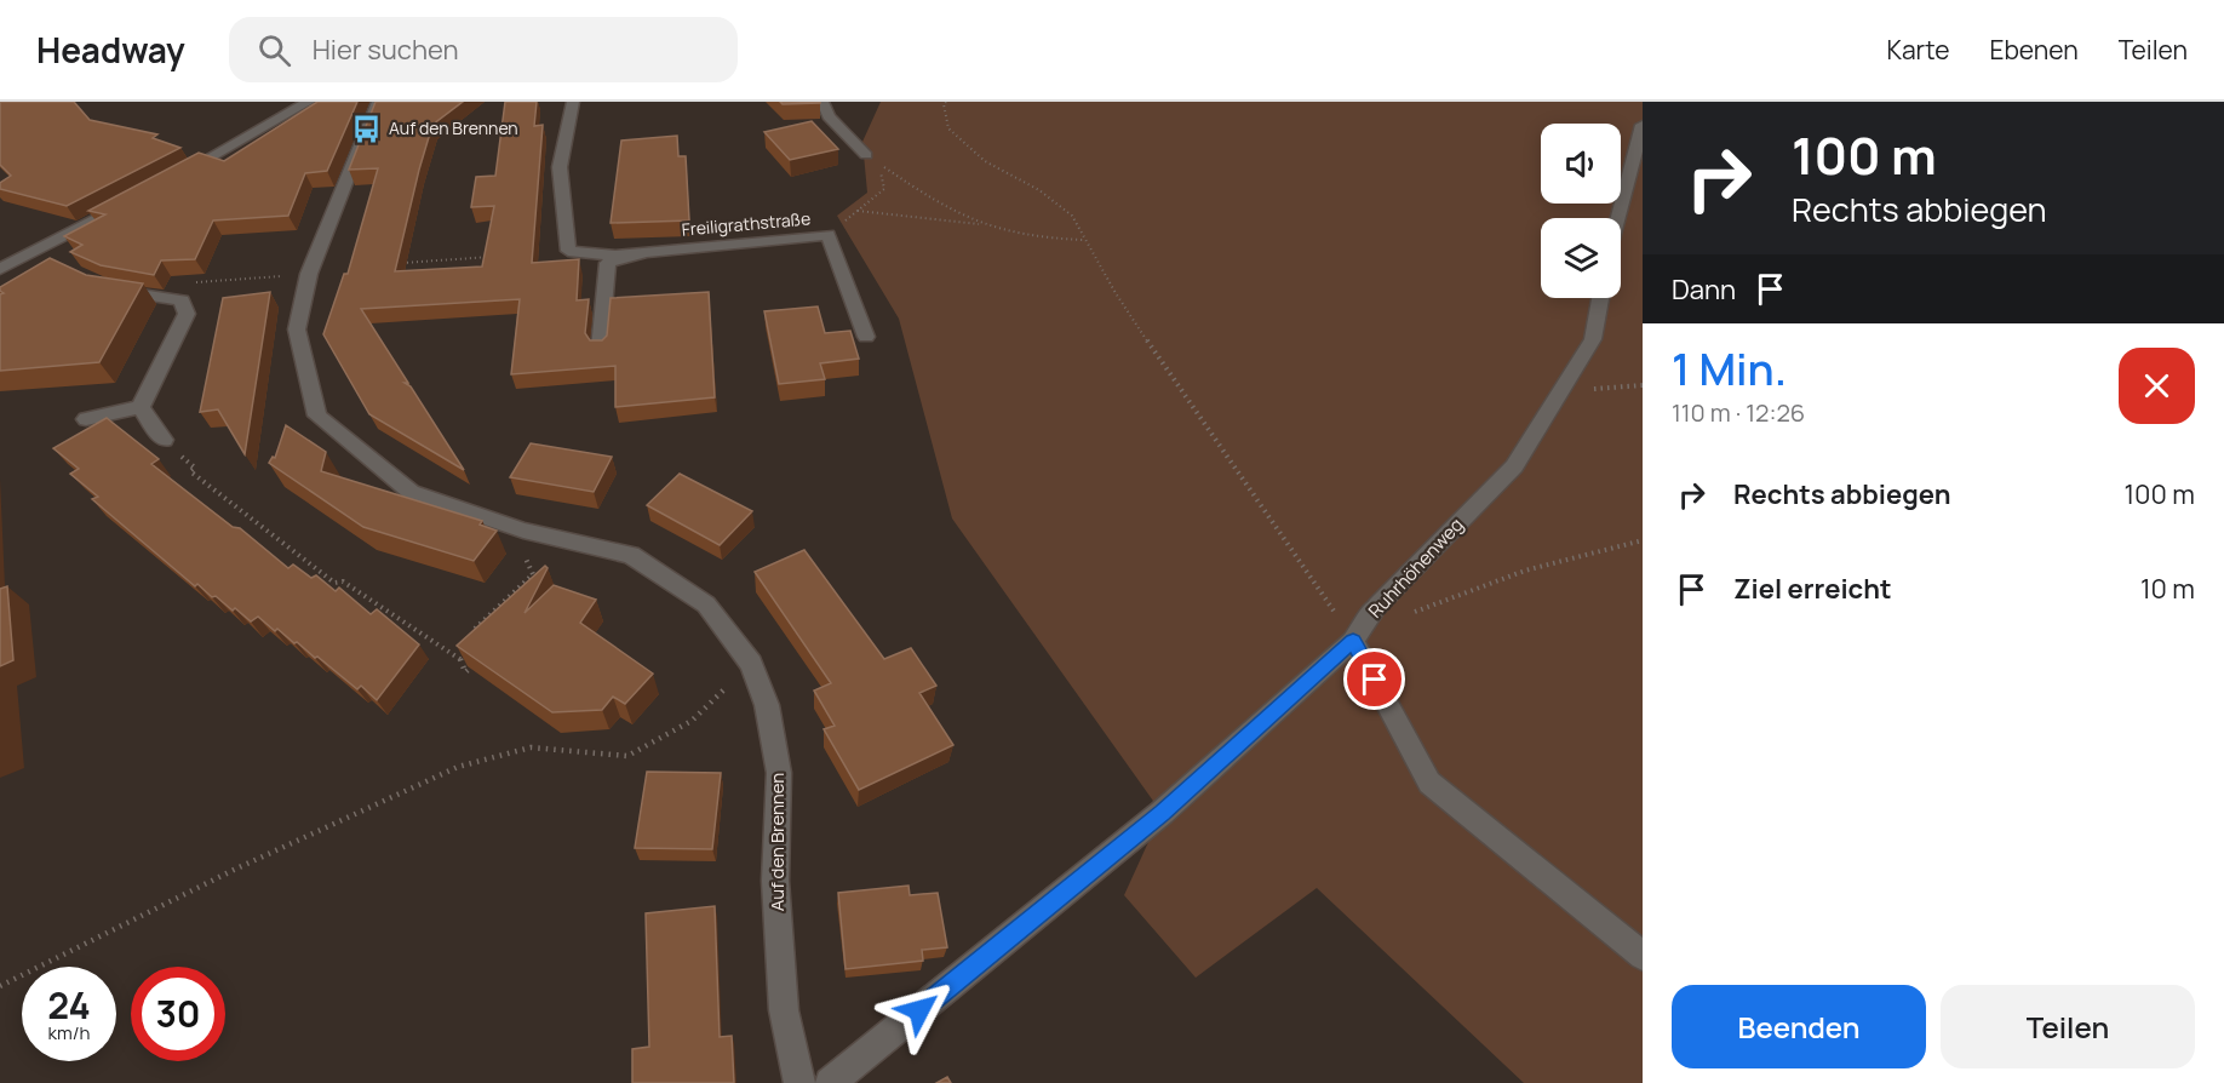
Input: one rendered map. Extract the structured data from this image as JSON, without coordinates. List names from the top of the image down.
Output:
{
  "streets": {
    "street": ["Freiligrathstraße", "Ruhrhöhenweg", "Auf den Brennen"]
  },
  "places": {
    "bus stop": ["Auf den Brennen"]
  },
  "page": {
    "header": "Headway",
    "search": "Hier suchen",
    "nav": ["Karte", "Ebenen", "Teilen"],
    "turn": ["100 m", "Rechts abbiegen"],
    "then": "Dann",
    "heading": ["1 Min.", "110 m · 12:26"],
    "list": [
      {
        "name": "Rechts abbiegen",
        "value": "100 m"
      },
      {
        "name": "Ziel erreicht",
        "value": "10 m"
      }
    ],
    "speed": "24 km/h",
    "limit": "30",
    "buttons": ["Beenden", "Teilen"]
  }
}
